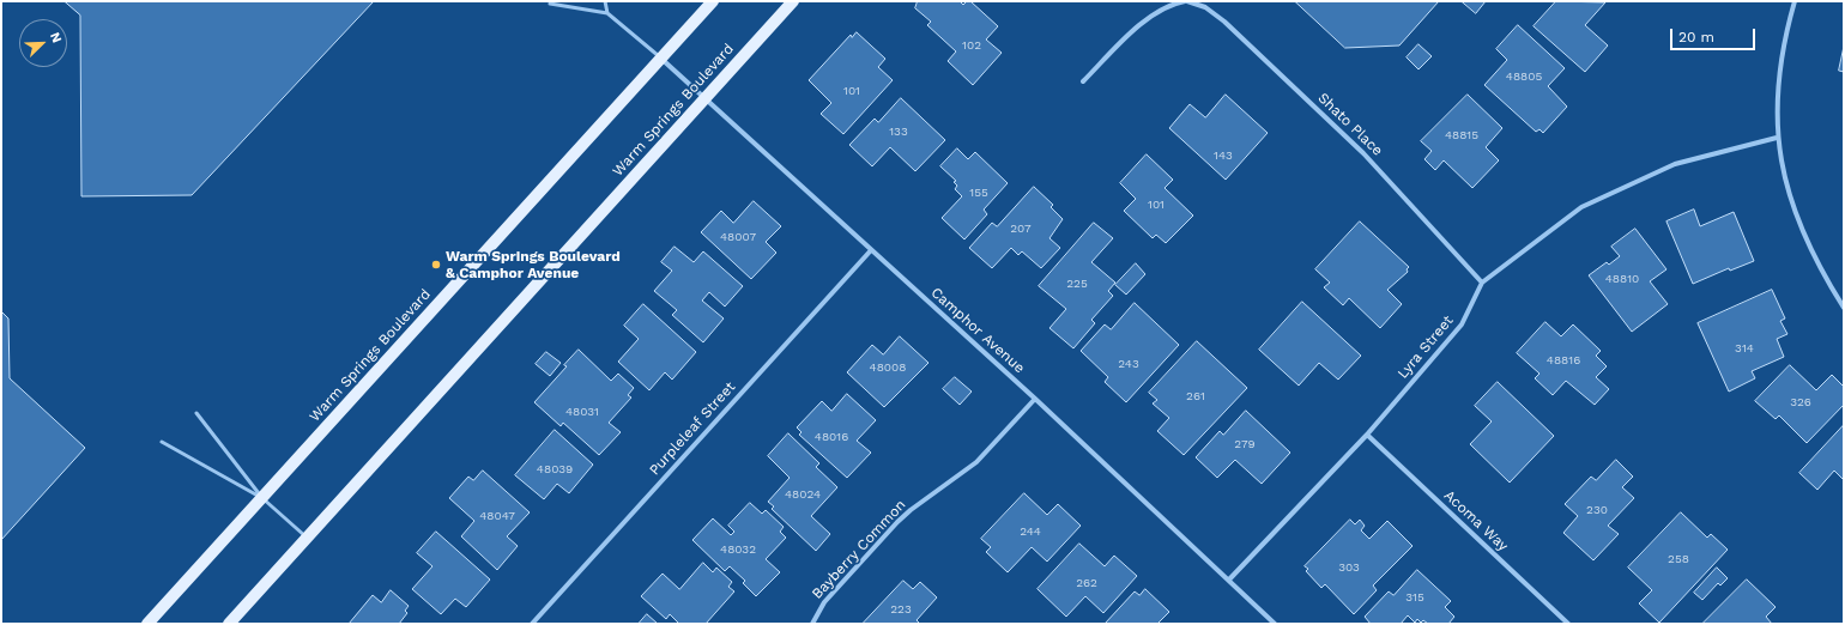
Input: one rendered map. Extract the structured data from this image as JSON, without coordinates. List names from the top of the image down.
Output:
{
  "streets": {
    "main road": ["Warm Springs Boulevard"],
    "street": [
      "Shato Place",
      "Camphor Avenue",
      "Lyra Street",
      "Purpleleaf Street",
      "Acoma Way",
      "Bayberry Common"
    ]
  },
  "crossings": [
    ["Warm Springs Boulevard", "Camphor Avenue"],
    ["Shato Place", "Lyra Street"],
    ["Camphor Avenue", "Lyra Street"],
    ["Camphor Avenue", "Purpleleaf Street"],
    ["Camphor Avenue", "Bayberry Common"],
    ["Lyra Street", "Acoma Way"]
  ],
  "places": ["Warm Springs Boulevard & Camphor Avenue"],
  "house_numbers": [
    "102",
    "48805",
    "101",
    "133",
    "48815",
    "143",
    "155",
    "101",
    "207",
    "48007",
    "48810",
    "225",
    "314",
    "48816",
    "243",
    "48008",
    "261",
    "326",
    "48031",
    "48016",
    "279",
    "48039",
    "48024",
    "230",
    "48047",
    "244",
    "48032",
    "258",
    "303",
    "262",
    "315",
    "223"
  ],
  "scale_bar": "20 m",
  "north": "top right"
}
